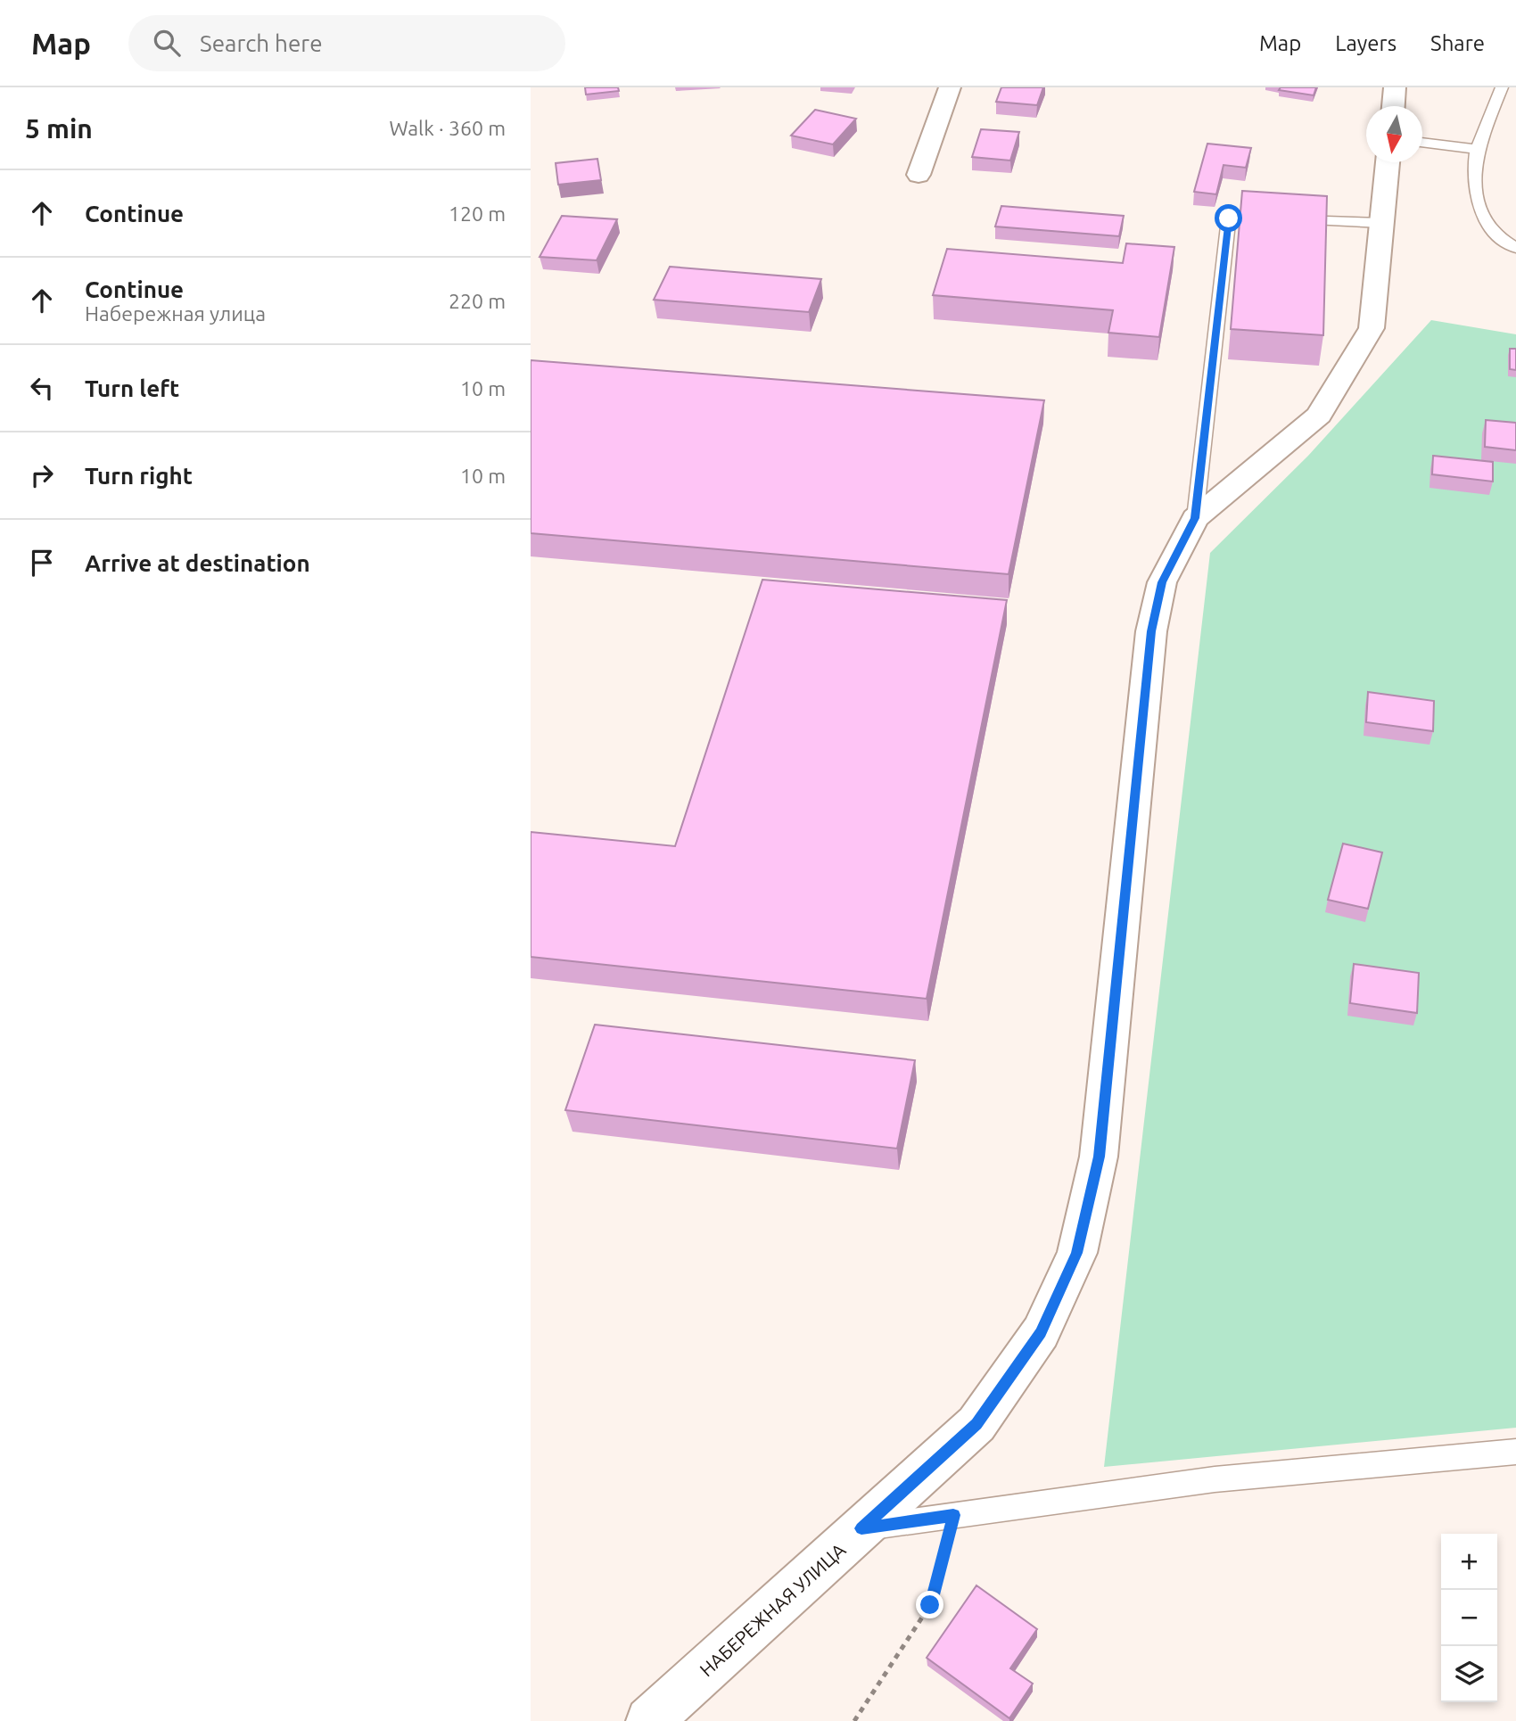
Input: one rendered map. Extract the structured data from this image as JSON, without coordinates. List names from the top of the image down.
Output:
{
  "streets": {
    "street": ["НАБЕРЕЖНАЯ УЛИЦА"]
  },
  "north": "bottom",
  "page": {
    "header": "Map",
    "search": "Search here",
    "nav": ["Map", "Layers", "Share"],
    "heading": ["5 min", "Walk · 360 m"],
    "list": [
      ["Continue", "120 m"],
      ["Continue", "Набережная улица", "220 m"],
      ["Turn left", "10 m"],
      ["Turn right", "10 m"],
      "Arrive at destination"
    ],
    "map_buttons": ["+", "−"]
  }
}
